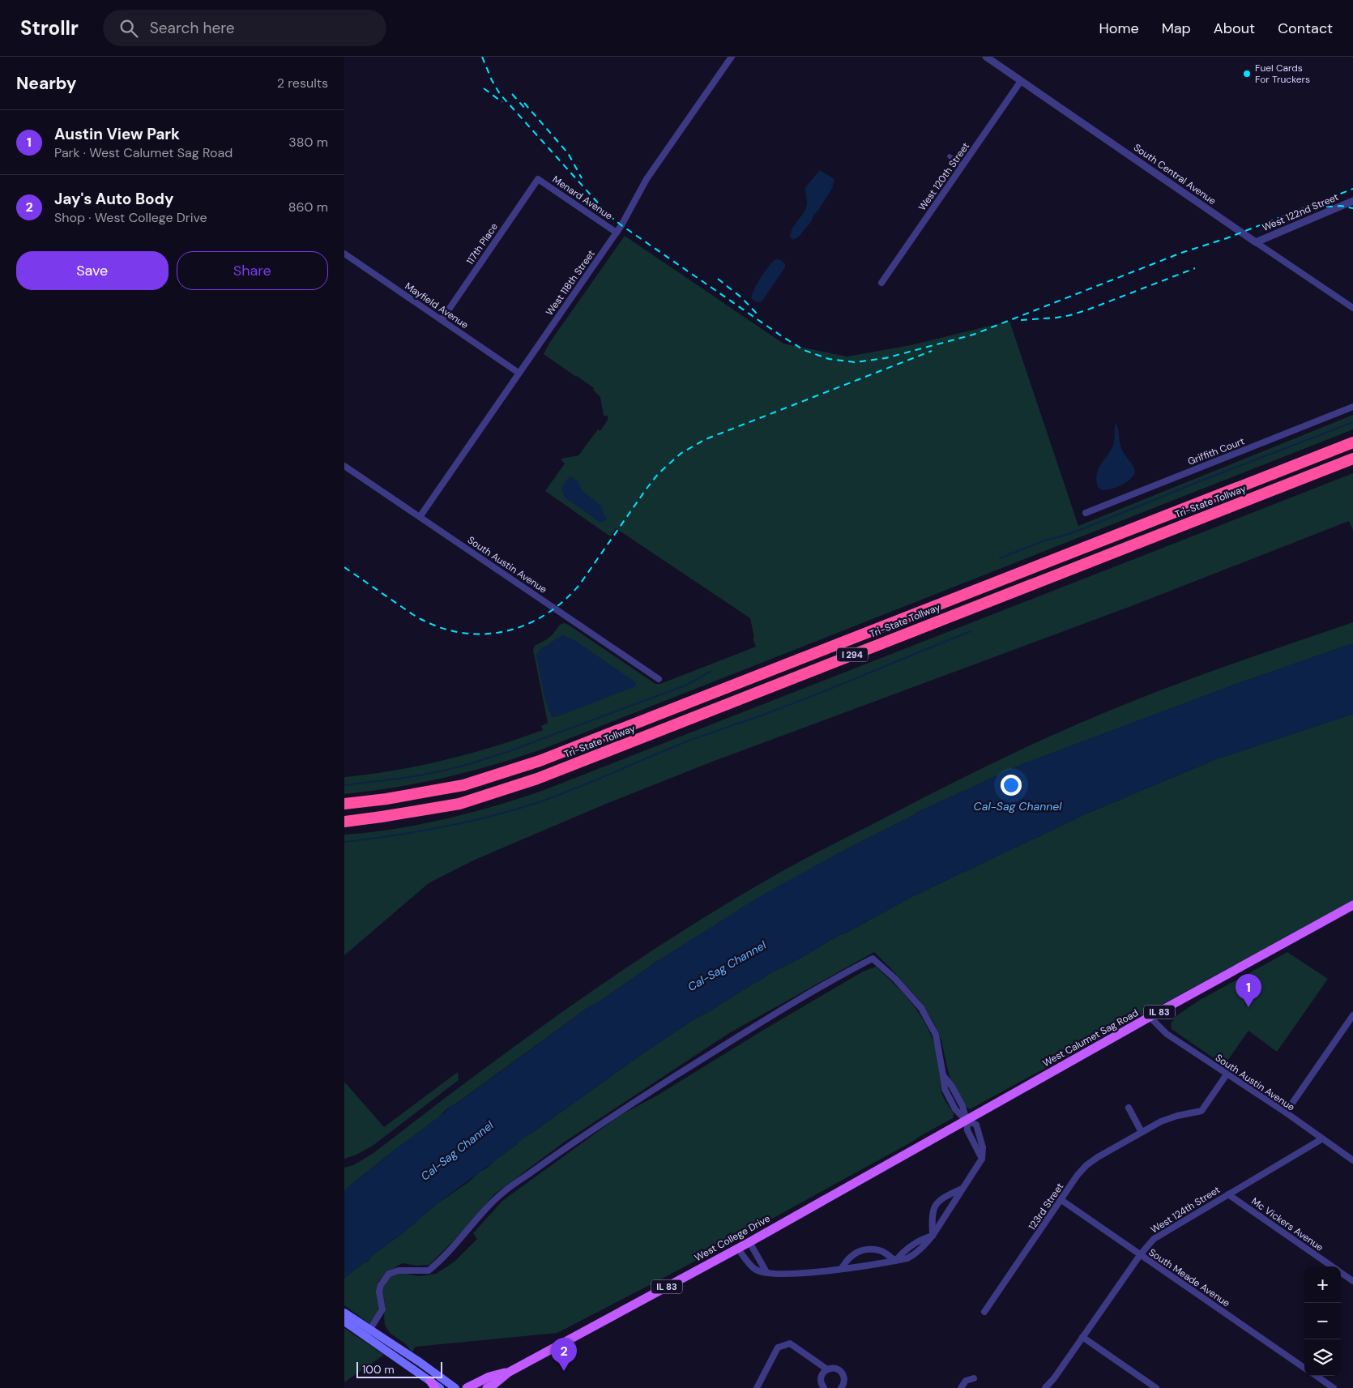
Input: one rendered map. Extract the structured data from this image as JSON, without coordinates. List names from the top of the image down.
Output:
{
  "streets": {
    "highway": ["Tri-State Tollway", "I 294"],
    "main road": ["IL 83", "West Calumet Sag Road", "West College Drive"],
    "street": [
      "South Central Avenue",
      "West 120th Street",
      "Menard Avenue",
      "West 122nd Street",
      "117th Place",
      "West 118th Street",
      "Mayfield Avenue",
      "Griffith Court",
      "South Austin Avenue",
      "123rd Street",
      "West 124th Street",
      "Mc Vickers Avenue",
      "South Meade Avenue"
    ]
  },
  "crossings": [
    ["South Central Avenue", "West 120th Street"],
    ["South Central Avenue", "West 122nd Street"],
    ["Menard Avenue", "117th Place"],
    ["Menard Avenue", "West 118th Street"],
    ["117th Place", "Mayfield Avenue"],
    ["West 118th Street", "Mayfield Avenue"],
    ["West 118th Street", "South Austin Avenue"],
    ["South Austin Avenue", "West Calumet Sag Road"],
    ["South Austin Avenue", "123rd Street"],
    ["South Austin Avenue", "West 124th Street"],
    ["West Calumet Sag Road", "West College Drive"],
    ["123rd Street", "South Meade Avenue"],
    ["West 124th Street", "Mc Vickers Avenue"],
    ["West 124th Street", "South Meade Avenue"]
  ],
  "water": ["Cal-Sag Channel"],
  "places": ["Fuel Cards For Truckers"],
  "scale_bar": "100 m",
  "page": {
    "header": "Strollr",
    "search": "Search here",
    "nav": [
      "Home",
      "Map",
      "About",
      "Contact"
    ],
    "heading": ["Nearby", "2 results"],
    "list": [
      {
        "mark": "1",
        "name": "Austin View Park",
        "note": "Park · West Calumet Sag Road",
        "value": "380 m"
      },
      {
        "mark": "2",
        "name": "Jay's Auto Body",
        "note": "Shop · West College Drive",
        "value": "860 m"
      }
    ],
    "buttons": ["Save", "Share"],
    "pins": ["1", "2"],
    "map_buttons": ["+", "−"],
    "scale": "100 m"
  }
}
